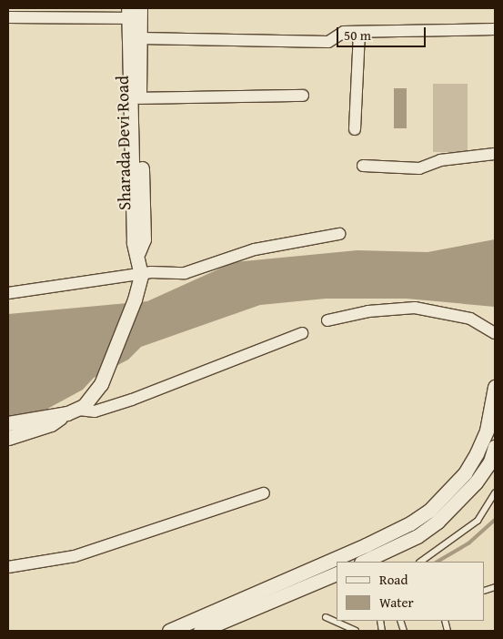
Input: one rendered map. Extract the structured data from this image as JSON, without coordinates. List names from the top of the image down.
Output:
{
  "streets": {
    "street": ["Sharada Devi Road"]
  },
  "legend": ["Road", "Water"],
  "scale_bar": "50 m"
}
